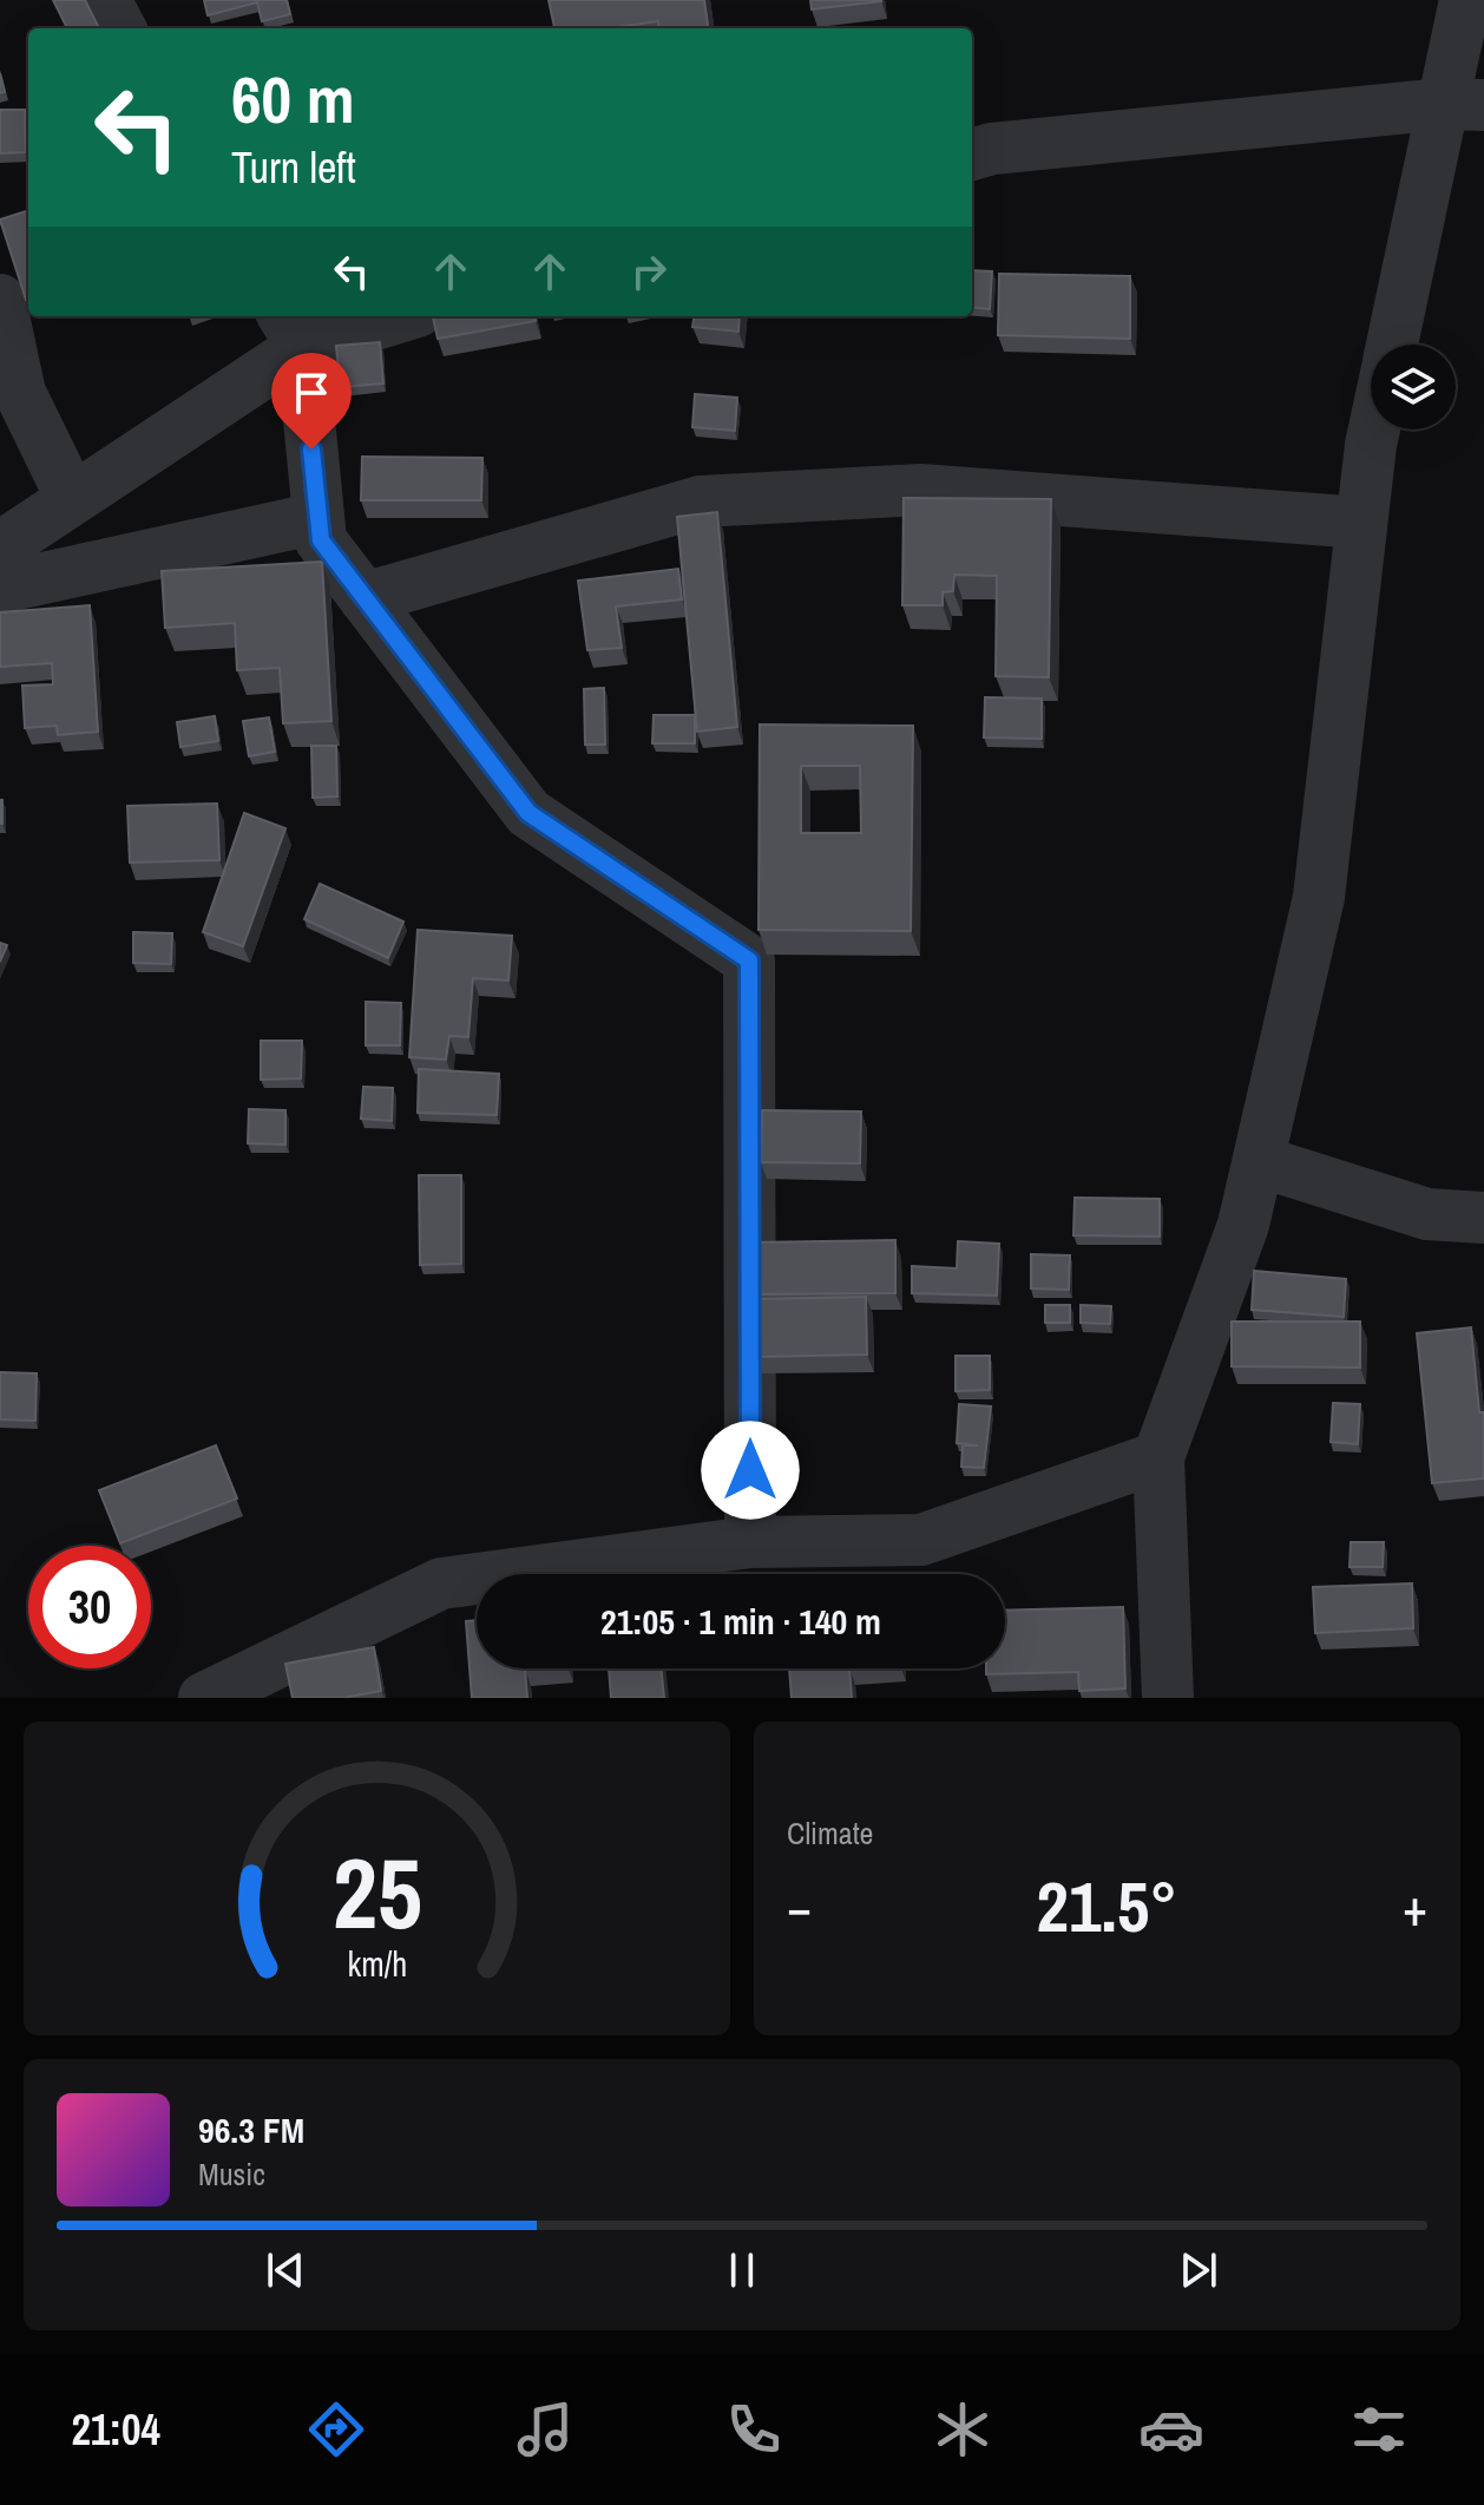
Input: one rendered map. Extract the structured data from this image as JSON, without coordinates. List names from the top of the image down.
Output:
{
  "page": {
    "turn": ["60 m", "Turn left"],
    "limit": "30",
    "trip": "21:05 · 1 min · 140 m",
    "tile": "Climate",
    "heat": ["−", "21.5°", "+"],
    "song": ["96.3 FM", "Music"],
    "tabs": "21:04",
    "gauge": ["25", "km/h"]
  }
}
